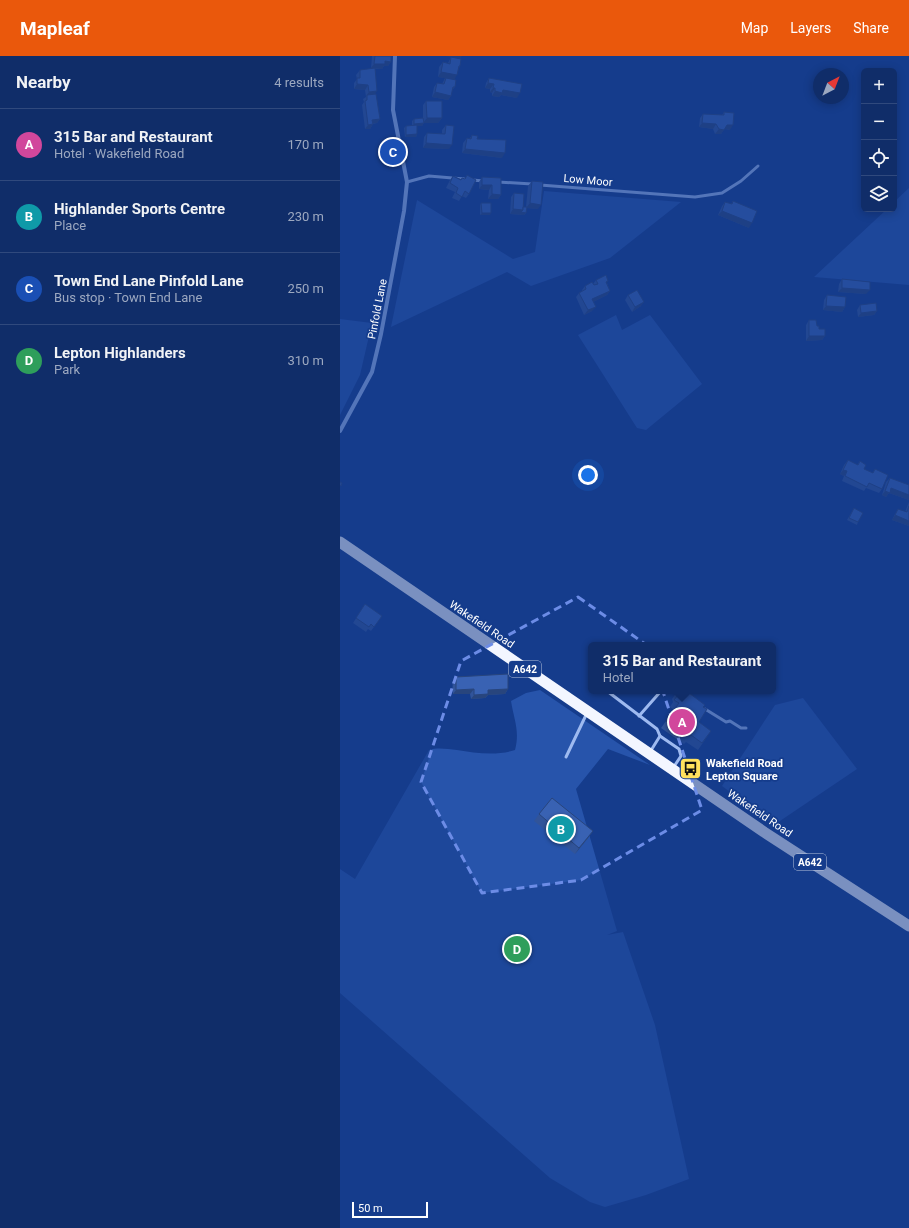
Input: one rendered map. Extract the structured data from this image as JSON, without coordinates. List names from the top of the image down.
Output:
{
  "streets": {
    "highway": ["Wakefield Road", "A642"],
    "street": ["Pinfold Lane"],
    "lane": ["Low Moor"]
  },
  "crossings": [
    ["Low Moor", "Pinfold Lane"]
  ],
  "places": {
    "bus stop": ["Wakefield Road Lepton Square"]
  },
  "scale_bar": "50 m",
  "north": "top right",
  "page": {
    "header": "Mapleaf",
    "nav": ["Map", "Layers", "Share"],
    "heading": ["Nearby", "4 results"],
    "map_buttons": ["+", "−"],
    "list": [
      {
        "mark": "A",
        "name": "315 Bar and Restaurant",
        "note": "Hotel · Wakefield Road",
        "value": "170 m"
      },
      {
        "mark": "B",
        "name": "Highlander Sports Centre",
        "note": "Place",
        "value": "230 m"
      },
      {
        "mark": "C",
        "name": "Town End Lane Pinfold Lane",
        "note": "Bus stop · Town End Lane",
        "value": "250 m"
      },
      {
        "mark": "D",
        "name": "Lepton Highlanders",
        "note": "Park",
        "value": "310 m"
      }
    ],
    "pins": [
      "C",
      "A",
      "B",
      "D"
    ],
    "popup": ["315 Bar and Restaurant", "Hotel"],
    "scale": "50 m"
  }
}
